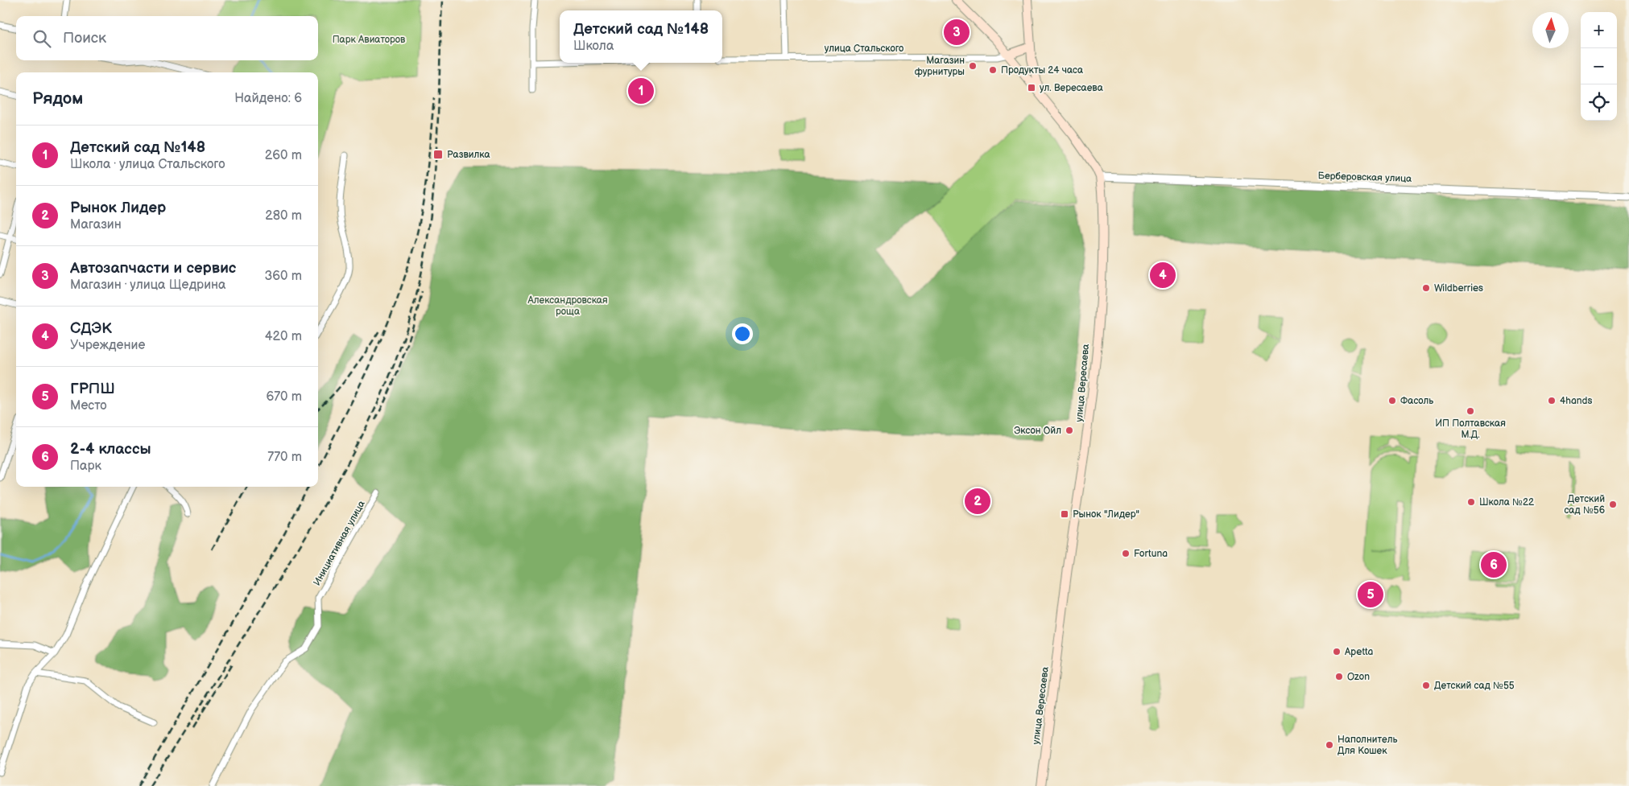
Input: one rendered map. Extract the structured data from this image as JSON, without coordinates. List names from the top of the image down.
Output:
{
  "streets": {
    "main road": ["улица Вересаева"],
    "street": ["улица Стальского", "Берберовская улица", "Инициативная улица"]
  },
  "crossings": [
    ["Берберовская улица", "улица Вересаева"]
  ],
  "parks": ["Парк Авиаторов", "Александровская роща"],
  "places": {
    "other": [
      "Магазин фурнитуры",
      "Продукты 24 часа",
      "Wildberries",
      "Фасоль",
      "4hands",
      "ИП Полтавская М.Д.",
      "Эксон Ойл",
      "Школа №22",
      "Детский сад №56",
      "Fortuna",
      "Apetta",
      "Ozon",
      "Детский сад №55",
      "Наполнитель Для Кошек"
    ],
    "transit": ["ул. Вересаева", "Развилка", "Рынок \"Лидер\""]
  },
  "north": "top",
  "page": {
    "popup": ["Детский сад №148", "Школа"],
    "map_buttons": ["+", "−"],
    "search": "Поиск",
    "pins": [
      "3",
      "1",
      "4",
      "2",
      "6",
      "5"
    ],
    "heading": ["Рядом", "Найдено: 6"],
    "list": [
      {
        "mark": "1",
        "name": "Детский сад №148",
        "note": "Школа · улица Стальского",
        "value": "260 m"
      },
      {
        "mark": "2",
        "name": "Рынок Лидер",
        "note": "Магазин",
        "value": "280 m"
      },
      {
        "mark": "3",
        "name": "Автозапчасти и сервис",
        "note": "Магазин · улица Щедрина",
        "value": "360 m"
      },
      {
        "mark": "4",
        "name": "СДЭК",
        "note": "Учреждение",
        "value": "420 m"
      },
      {
        "mark": "5",
        "name": "ГРПШ",
        "note": "Место",
        "value": "670 m"
      },
      {
        "mark": "6",
        "name": "2-4 классы",
        "note": "Парк",
        "value": "770 m"
      }
    ]
  }
}
